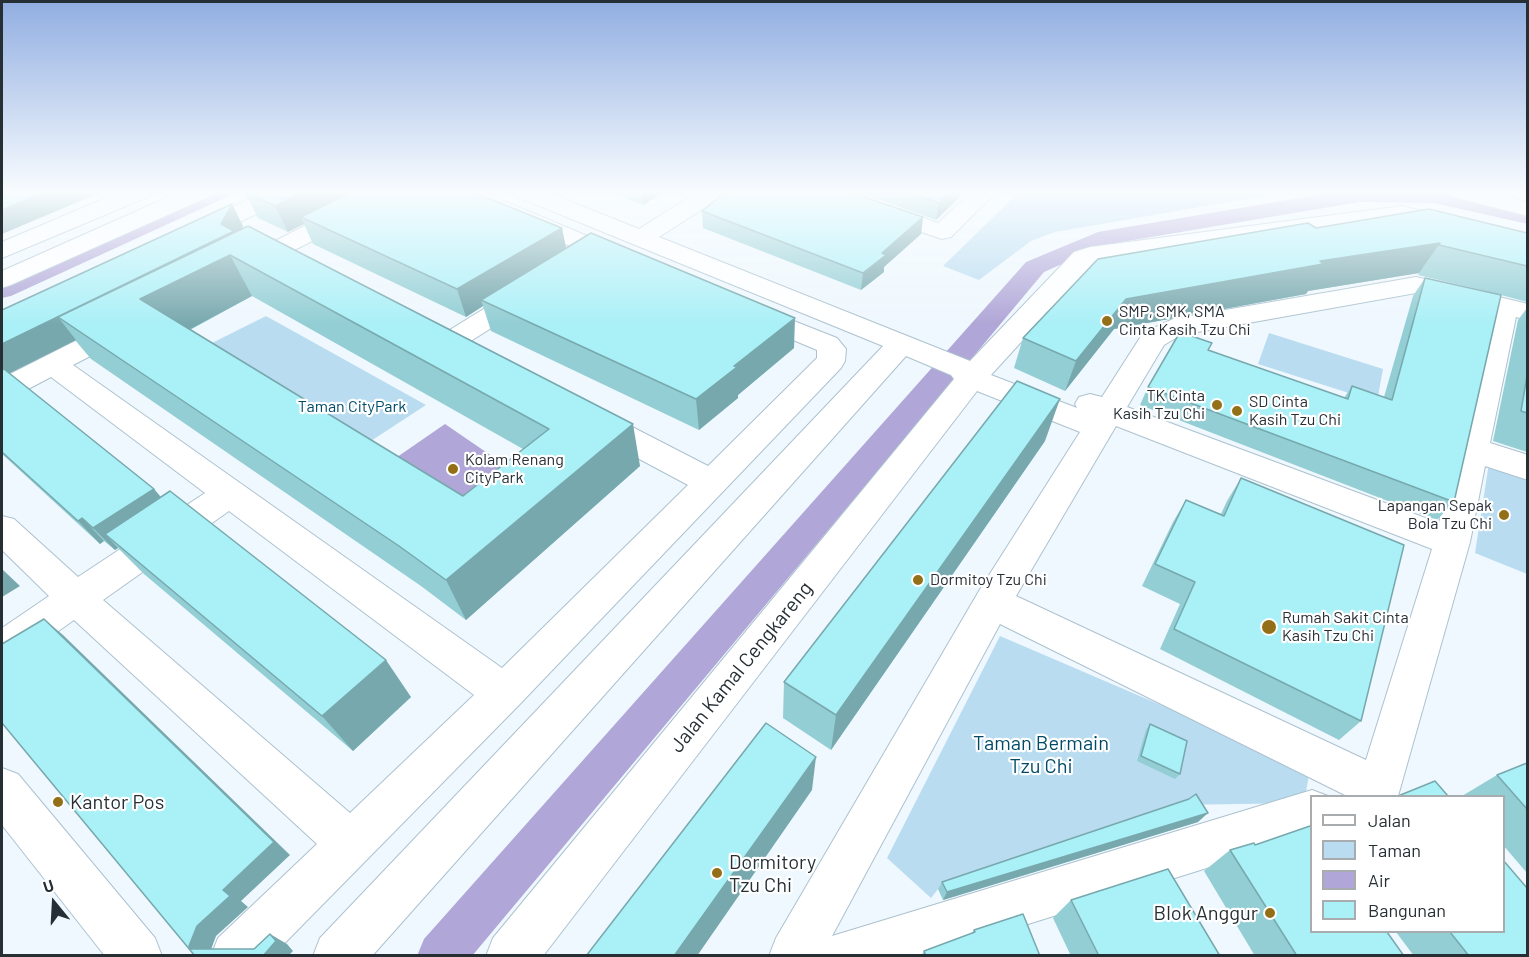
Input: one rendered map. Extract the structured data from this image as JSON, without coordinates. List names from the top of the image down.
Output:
{
  "streets": {
    "street": ["Jalan Kamal Cengkareng"]
  },
  "parks": ["Taman CityPark", "Taman Bermain Tzu Chi"],
  "places": [
    "SMP, SMK, SMA Cinta Kasih Tzu Chi",
    "TK Cinta Kasih Tzu Chi",
    "SD Cinta Kasih Tzu Chi",
    "Kolam Renang CityPark",
    "Lapangan Sepak Bola Tzu Chi",
    "Dormitoy Tzu Chi",
    "Rumah Sakit Cinta Kasih Tzu Chi",
    "Kantor Pos",
    "Dormitory Tzu Chi",
    "Blok Anggur"
  ],
  "legend": [
    "Jalan",
    "Taman",
    "Air",
    "Bangunan"
  ],
  "north": "top"
}
